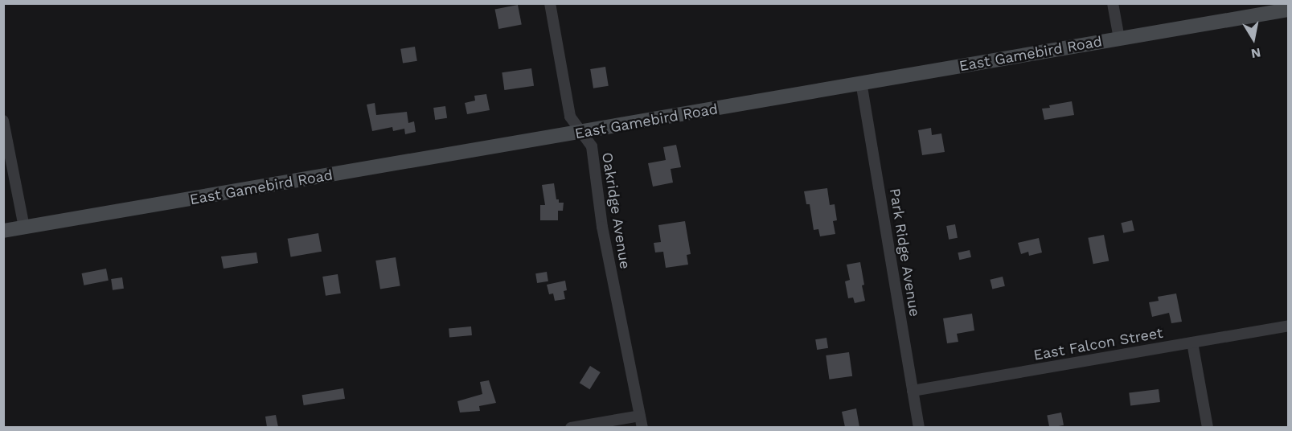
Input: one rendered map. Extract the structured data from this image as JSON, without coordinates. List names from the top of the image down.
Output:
{
  "streets": {
    "main road": ["East Gamebird Road"],
    "street": ["Oakridge Avenue", "Park Ridge Avenue", "East Falcon Street"]
  },
  "crossings": [
    ["East Gamebird Road", "Oakridge Avenue"],
    ["East Gamebird Road", "Park Ridge Avenue"],
    ["Park Ridge Avenue", "East Falcon Street"]
  ],
  "north": "bottom"
}
